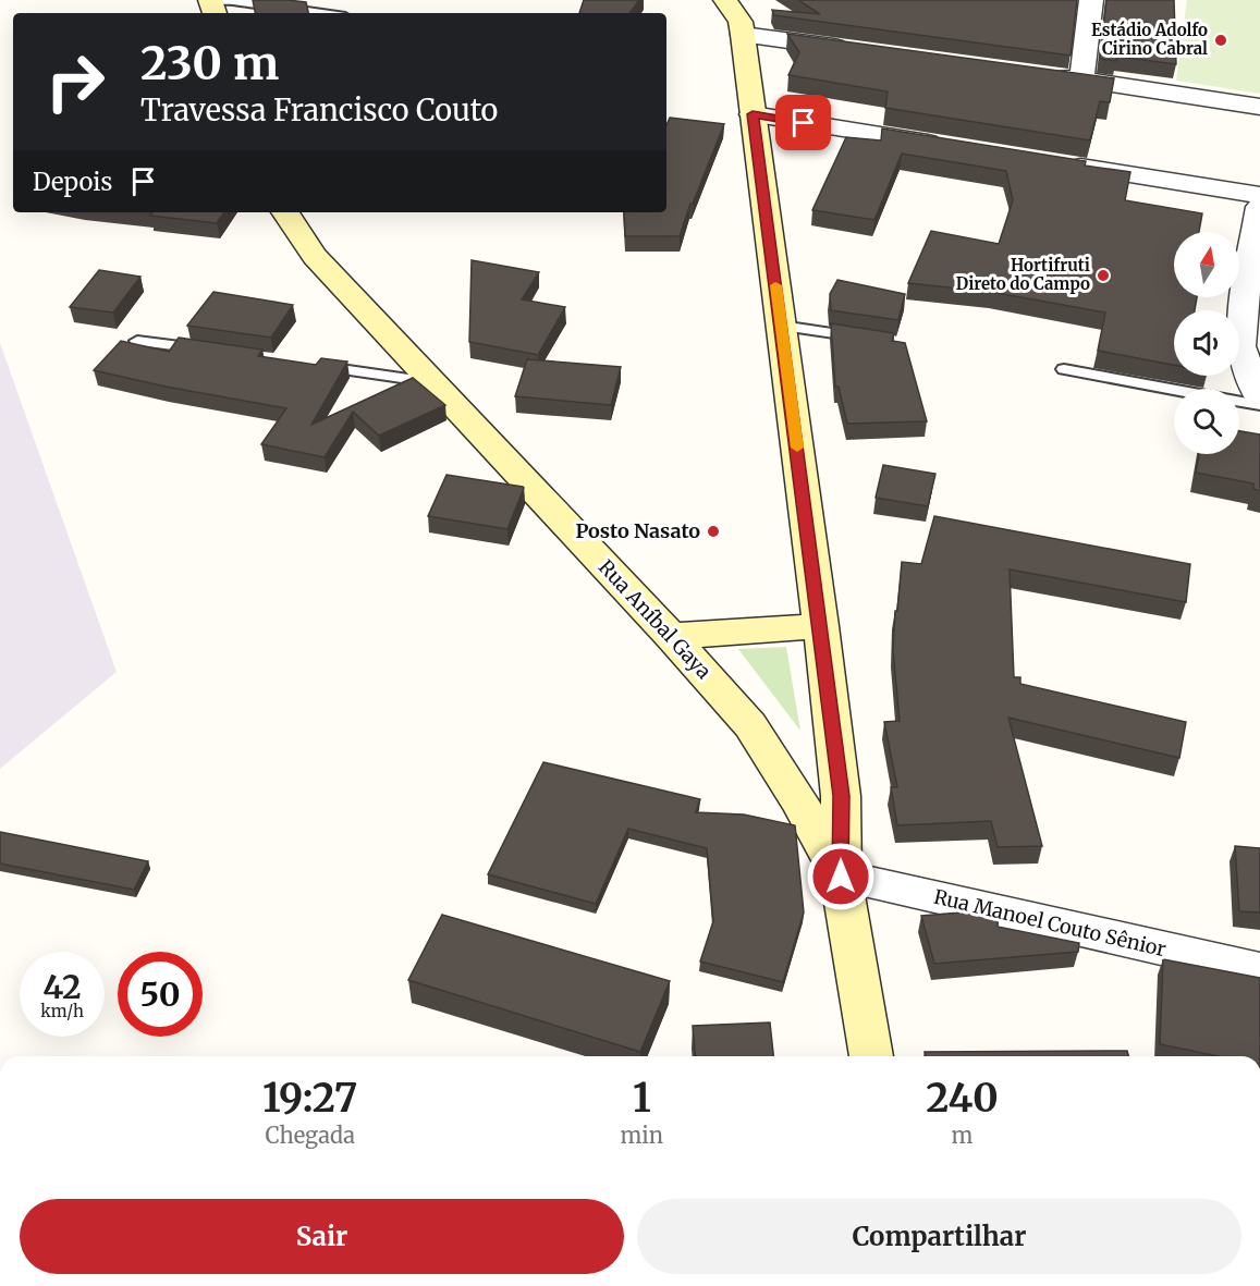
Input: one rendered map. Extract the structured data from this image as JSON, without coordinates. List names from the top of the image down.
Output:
{
  "streets": {
    "main road": ["Rua Aníbal Gaya"],
    "street": ["Rua Manoel Couto Sênior"]
  },
  "crossings": [
    ["Rua Aníbal Gaya", "Rua Manoel Couto Sênior"]
  ],
  "places": ["Estádio Adolfo Cirino Cabral", "Hortifruti Direto do Campo", "Posto Nasato"],
  "north": "top",
  "page": {
    "turn": ["230 m", "Travessa Francisco Couto"],
    "then": "Depois",
    "speed": "42 km/h",
    "limit": "50",
    "eta": [
      "19:27",
      "Chegada",
      "1",
      "min",
      "240",
      "m"
    ],
    "buttons": ["Sair", "Compartilhar"]
  }
}
